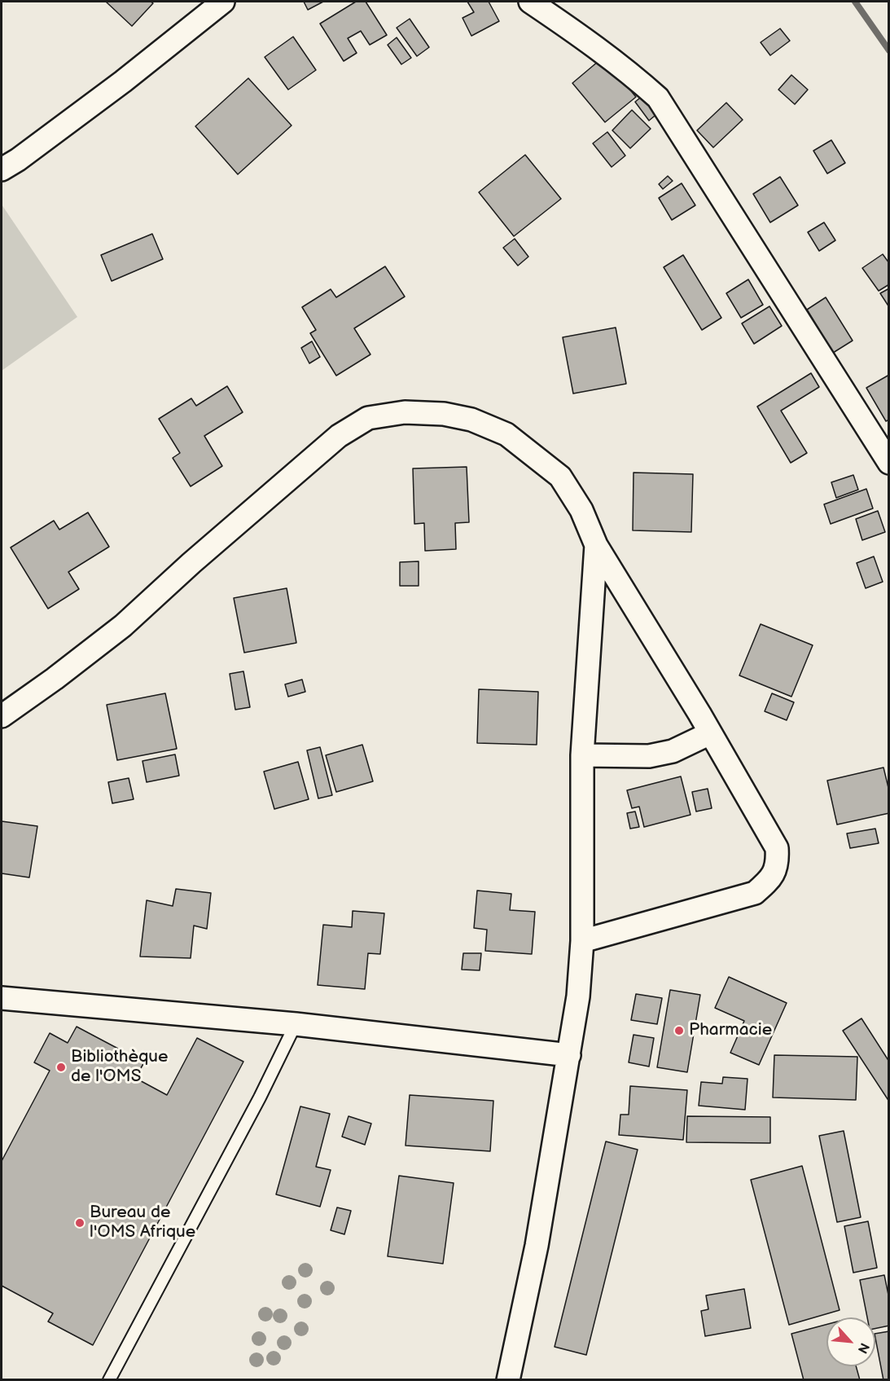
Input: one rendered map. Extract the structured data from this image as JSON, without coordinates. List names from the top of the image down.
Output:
{
  "places": ["Pharmacie", "Bibliothèque de l'OMS", "Bureau de l'OMS Afrique"],
  "north": "bottom right"
}
